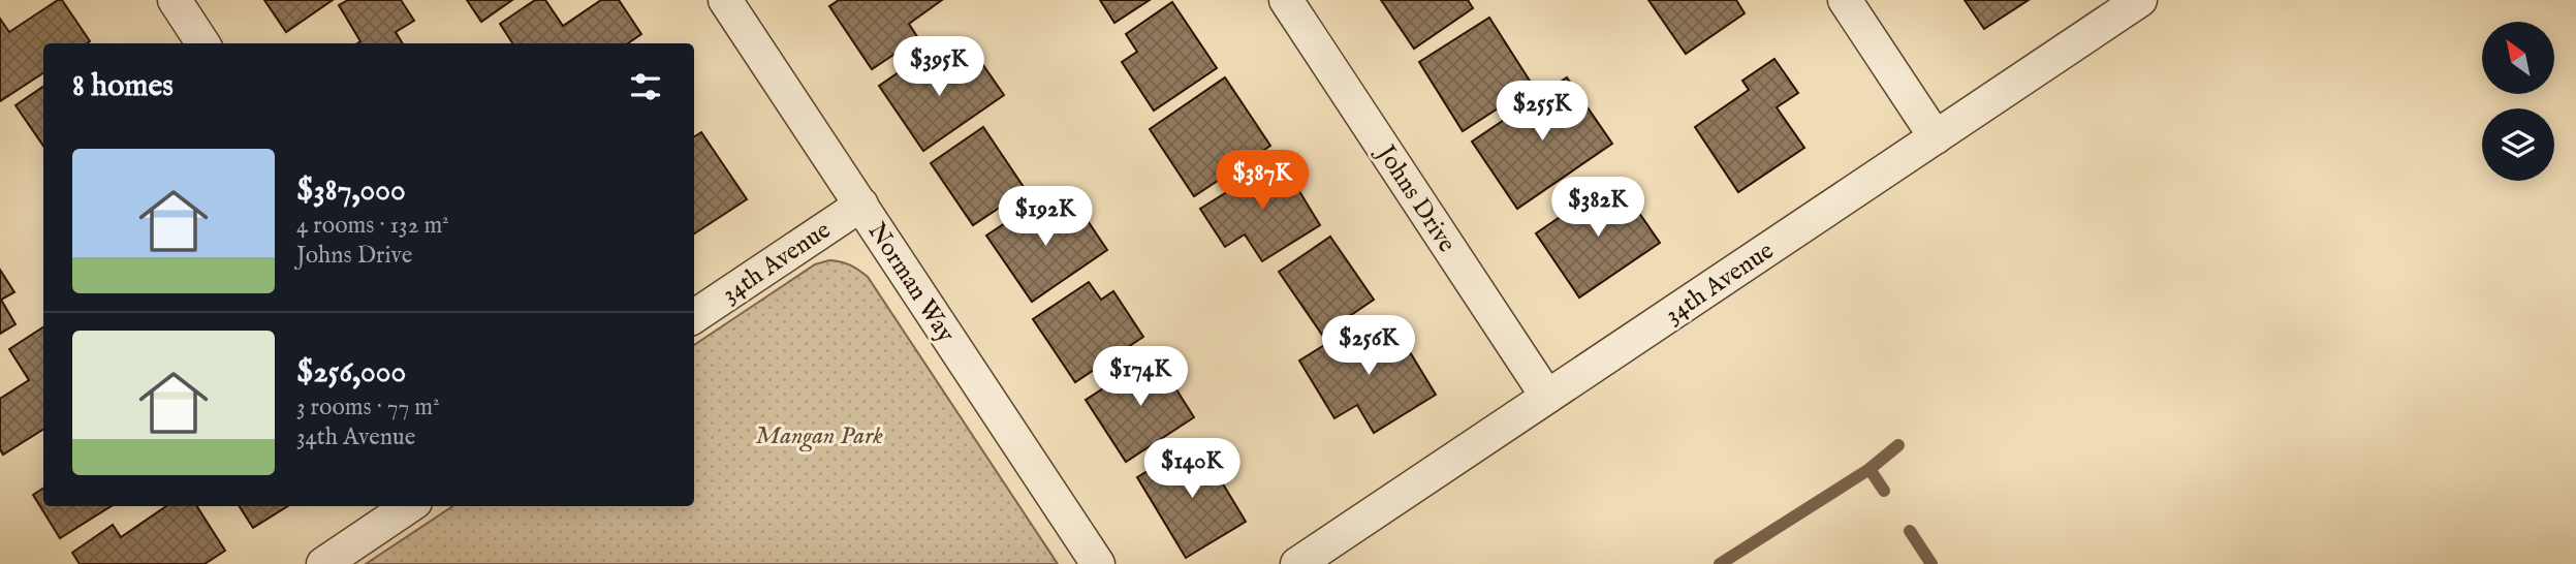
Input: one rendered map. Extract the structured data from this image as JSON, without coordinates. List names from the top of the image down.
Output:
{
  "streets": {
    "street": ["Johns Drive", "34th Avenue", "Norman Way"]
  },
  "crossings": [
    ["Johns Drive", "34th Avenue"],
    ["34th Avenue", "Norman Way"]
  ],
  "parks": ["Mangan Park"],
  "north": "top left",
  "page": {
    "price": [
      "$395K",
      "$255K",
      "$387K",
      "$382K",
      "$192K",
      "$256K",
      "$174K",
      "$140K"
    ],
    "heading": "8 homes",
    "list": [
      {
        "name": "$387,000",
        "note": "4 rooms · 132 m² · Johns Drive"
      },
      {
        "name": "$256,000",
        "note": "3 rooms · 77 m² · 34th Avenue"
      }
    ]
  }
}
